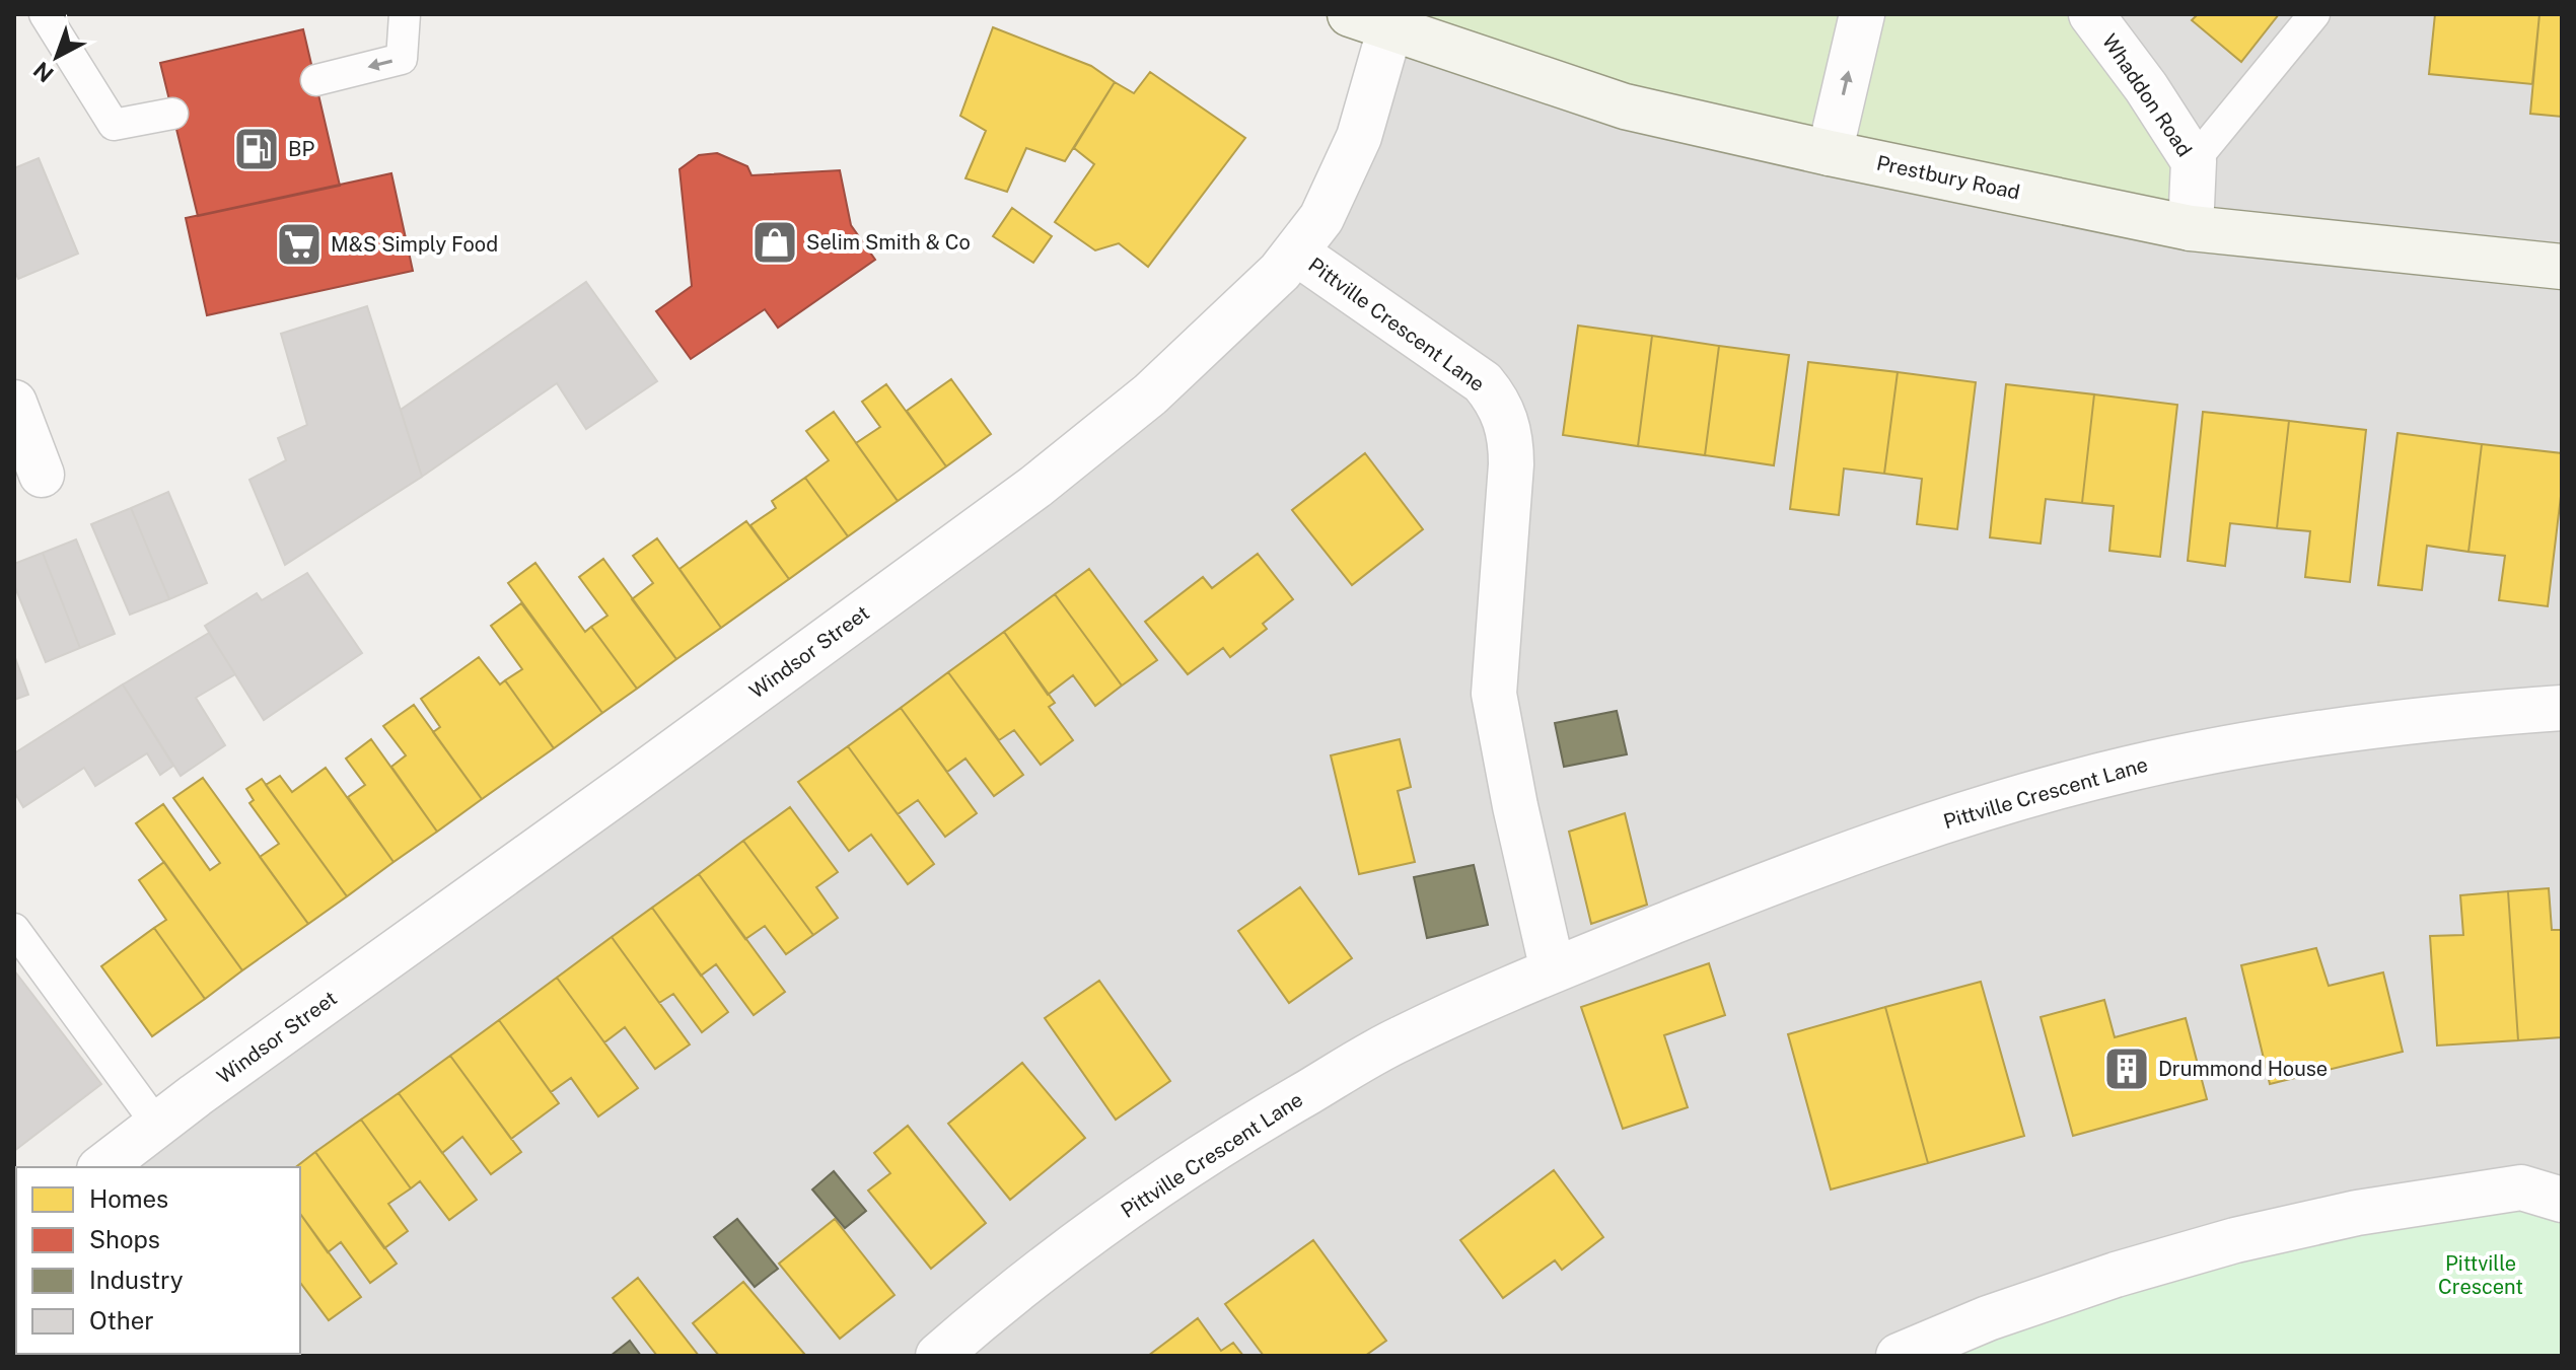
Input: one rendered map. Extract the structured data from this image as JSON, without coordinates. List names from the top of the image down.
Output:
{
  "streets": {
    "main road": ["Prestbury Road"],
    "street": ["Whaddon Road", "Pittville Crescent Lane", "Windsor Street"]
  },
  "crossings": [
    ["Whaddon Road", "Prestbury Road"],
    ["Prestbury Road", "Windsor Street"],
    ["Pittville Crescent Lane", "Windsor Street"]
  ],
  "parks": ["Pittville Crescent"],
  "places": {
    "fuel station": ["BP"],
    "shop": ["Selim Smith & Co"],
    "supermarket": ["M&S Simply Food"],
    "building": ["Drummond House"]
  },
  "legend": [
    "Homes",
    "Shops",
    "Industry",
    "Other"
  ],
  "north": "bottom left"
}
